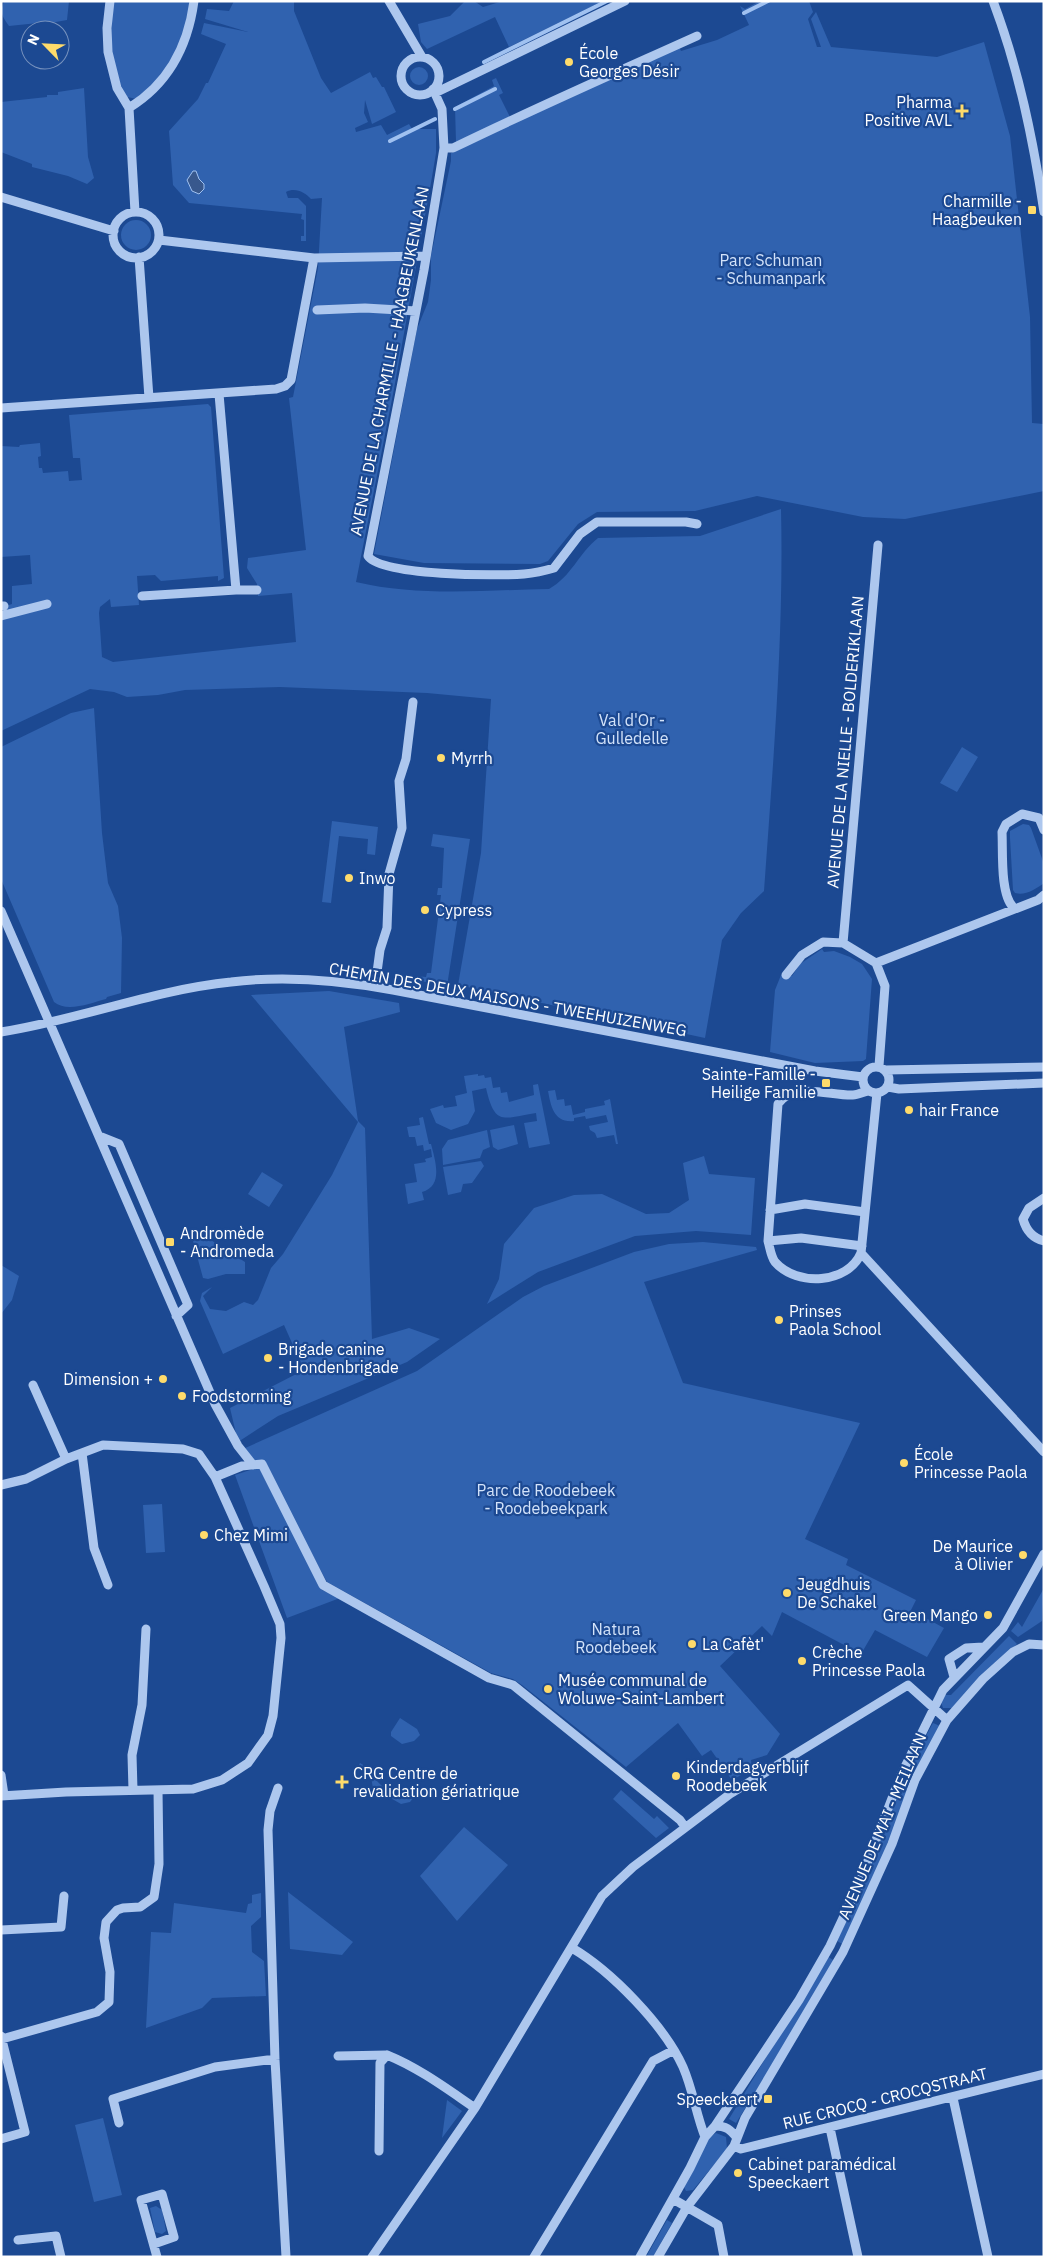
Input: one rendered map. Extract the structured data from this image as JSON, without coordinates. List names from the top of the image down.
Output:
{
  "streets": {
    "street": [
      "AVENUE DE LA CHARMILLE - HAAGBEUKENLAAN",
      "AVENUE DE LA NIELLE - BOLDERIKLAAN",
      "CHEMIN DES DEUX MAISONS - TWEEHUIZENWEG",
      "AVENUE DE MAI - MEILAAN",
      "RUE CROCQ - CROCQSTRAAT"
    ]
  },
  "crossings": [
    ["AVENUE DE MAI - MEILAAN", "RUE CROCQ - CROCQSTRAAT"]
  ],
  "parks": [
    "Parc Schuman - Schumanpark",
    "Val d'Or - Gulledelle",
    "Parc de Roodebeek - Roodebeekpark",
    "Natura Roodebeek"
  ],
  "places": {
    "other": [
      "École Georges Désir",
      "Myrrh",
      "Inwo",
      "Cypress",
      "hair France",
      "Prinses Paola School",
      "Brigade canine - Hondenbrigade",
      "Dimension +",
      "Foodstorming",
      "École Princesse Paola",
      "Chez Mimi",
      "De Maurice à Olivier",
      "Jeugdhuis De Schakel",
      "Green Mango",
      "La Cafèt'",
      "Crèche Princesse Paola",
      "Musée communal de Woluwe-Saint-Lambert",
      "Kinderdagverblijf Roodebeek",
      "Cabinet paramédical Speeckaert"
    ],
    "health": ["Pharma Positive AVL", "CRG Centre de revalidation gériatrique"],
    "transit": [
      "Charmille - Haagbeuken",
      "Sainte-Famille - Heilige Familie",
      "Andromède - Andromeda",
      "Speeckaert"
    ]
  },
  "north": "top left"
}
